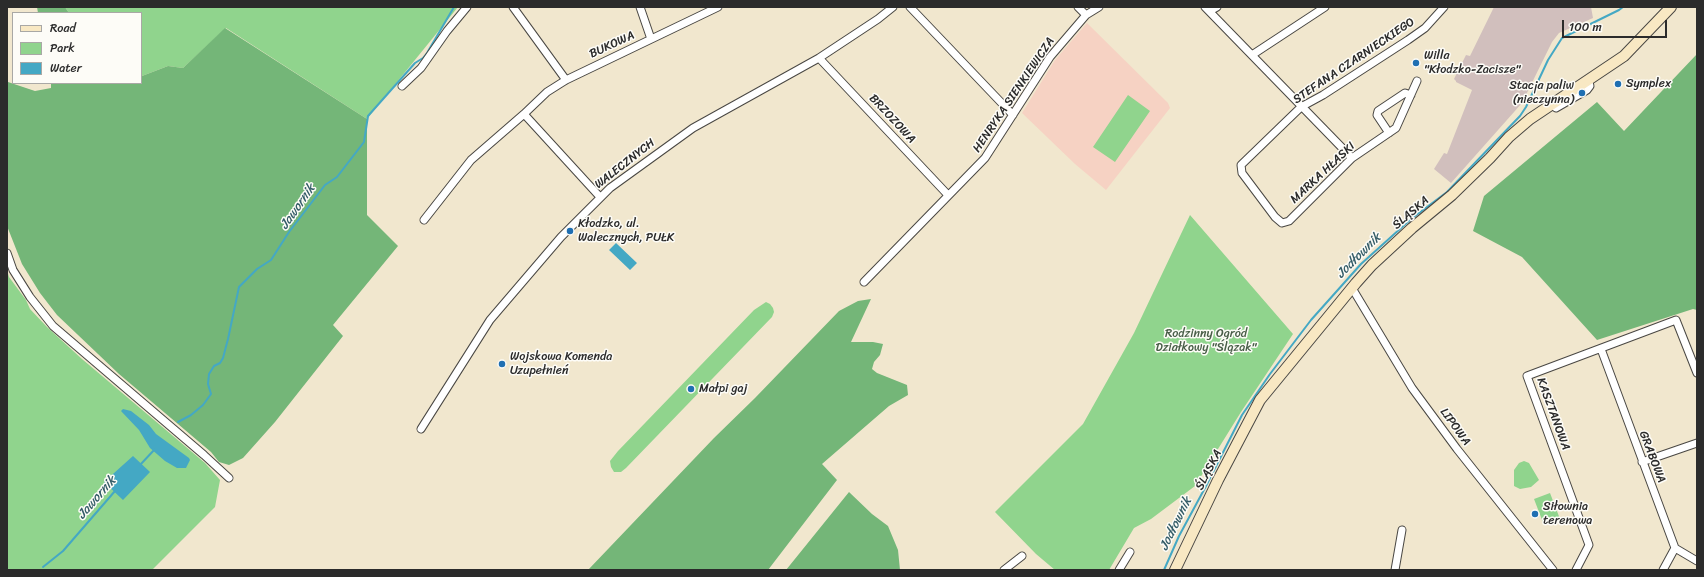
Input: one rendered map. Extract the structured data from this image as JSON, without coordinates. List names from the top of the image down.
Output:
{
  "streets": {
    "street": [
      "BUKOWA",
      "STEFANA CZARNIECKIEGO",
      "HENRYKA SIENKIEWICZA",
      "BRZOZOWA",
      "WALECZNYCH",
      "MARKA HŁASKI",
      "ŚLĄSKA",
      "KASZTANOWA",
      "LIPOWA",
      "GRABOWA"
    ]
  },
  "crossings": [
    ["STEFANA CZARNIECKIEGO", "MARKA HŁASKI"],
    ["HENRYKA SIENKIEWICZA", "BRZOZOWA"],
    ["BRZOZOWA", "WALECZNYCH"],
    ["ŚLĄSKA", "LIPOWA"],
    ["KASZTANOWA", "GRABOWA"]
  ],
  "water": ["Jawornik", "Jodłownik"],
  "parks": ["Rodzinny Ogród Działkowy \"Ślązak\""],
  "places": [
    "Willa \"Kłodzko-Zacisze\"",
    "Symplex",
    "Stacja paliw (nieczynna)",
    "Kłodzko, ul. Walecznych, PUŁK",
    "Wojskowa Komenda Uzupełnień",
    "Małpi gaj",
    "Siłownia terenowa"
  ],
  "legend": ["Road", "Park", "Water"],
  "scale_bar": "100 m"
}
